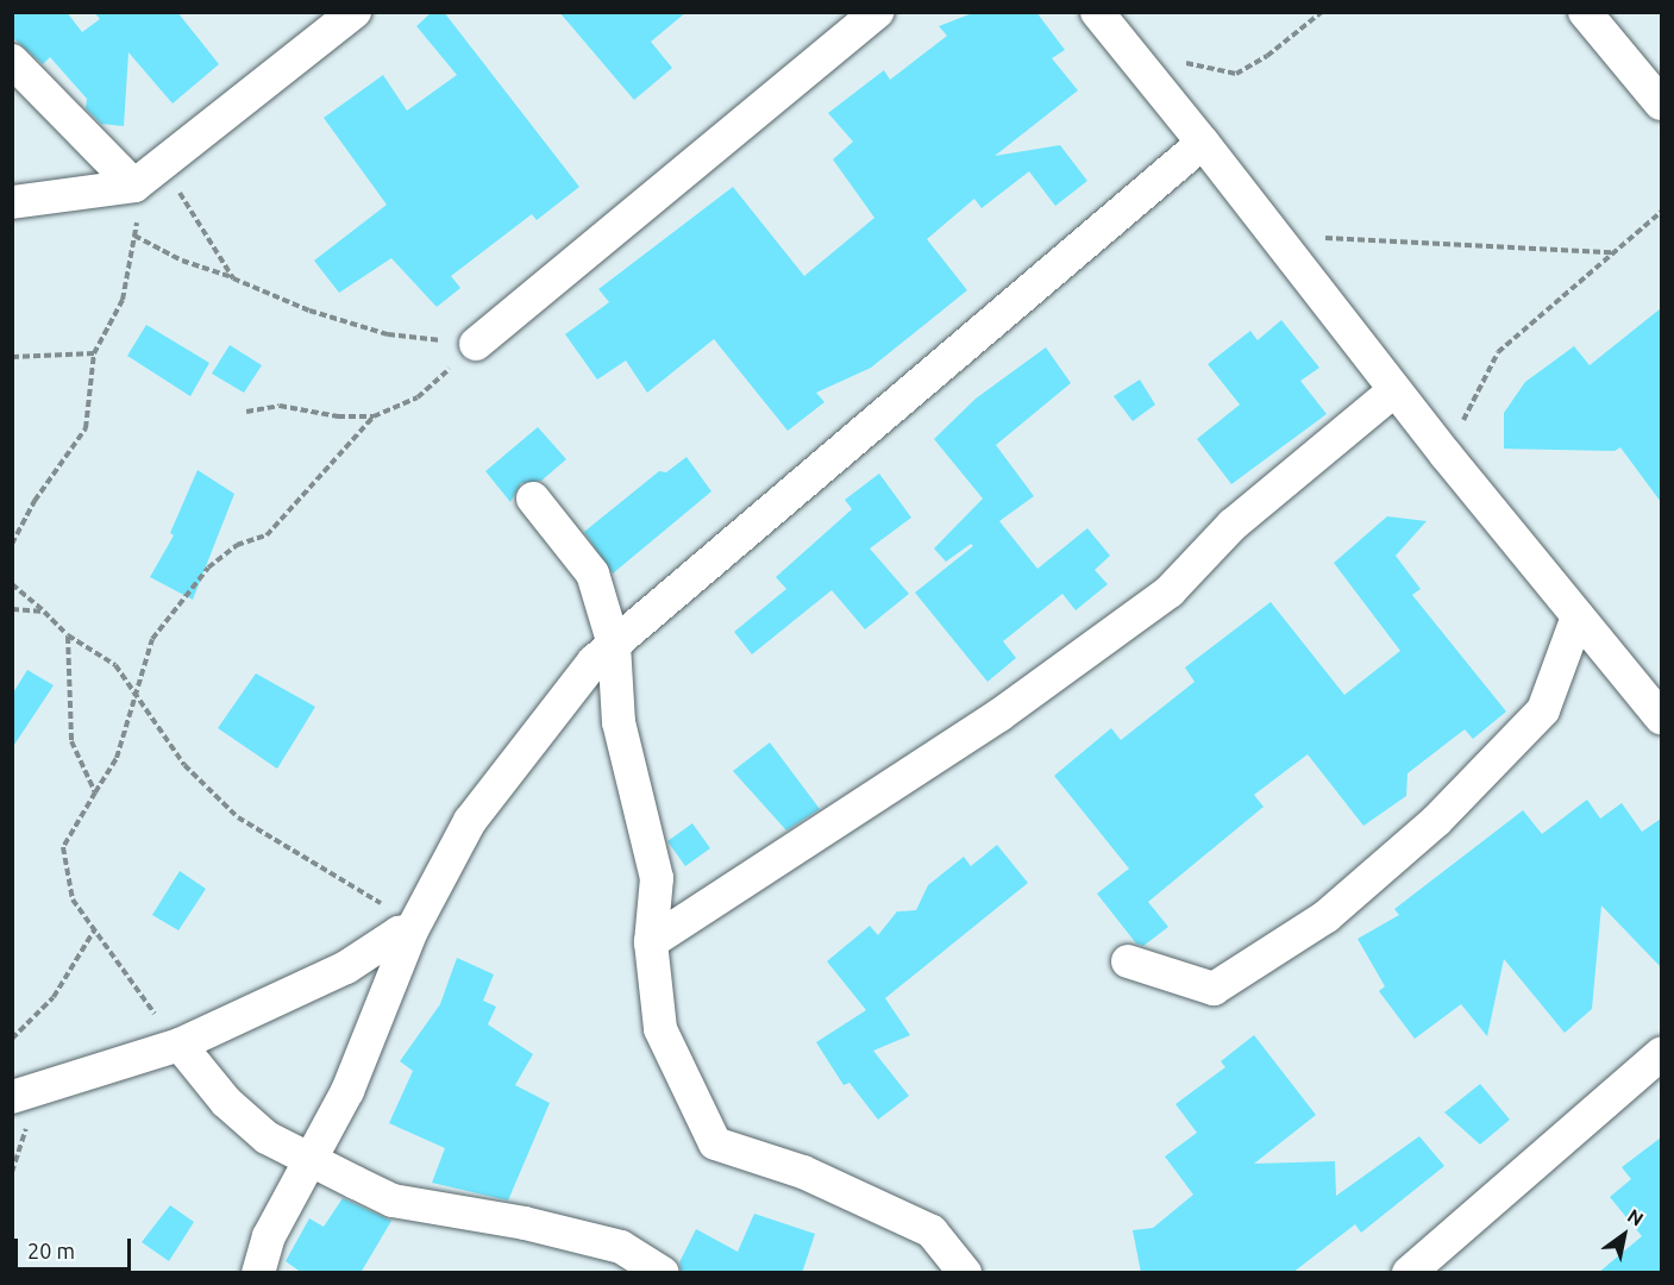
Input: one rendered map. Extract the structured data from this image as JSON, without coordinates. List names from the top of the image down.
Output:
{
  "scale_bar": "20 m",
  "north": "top right"
}
